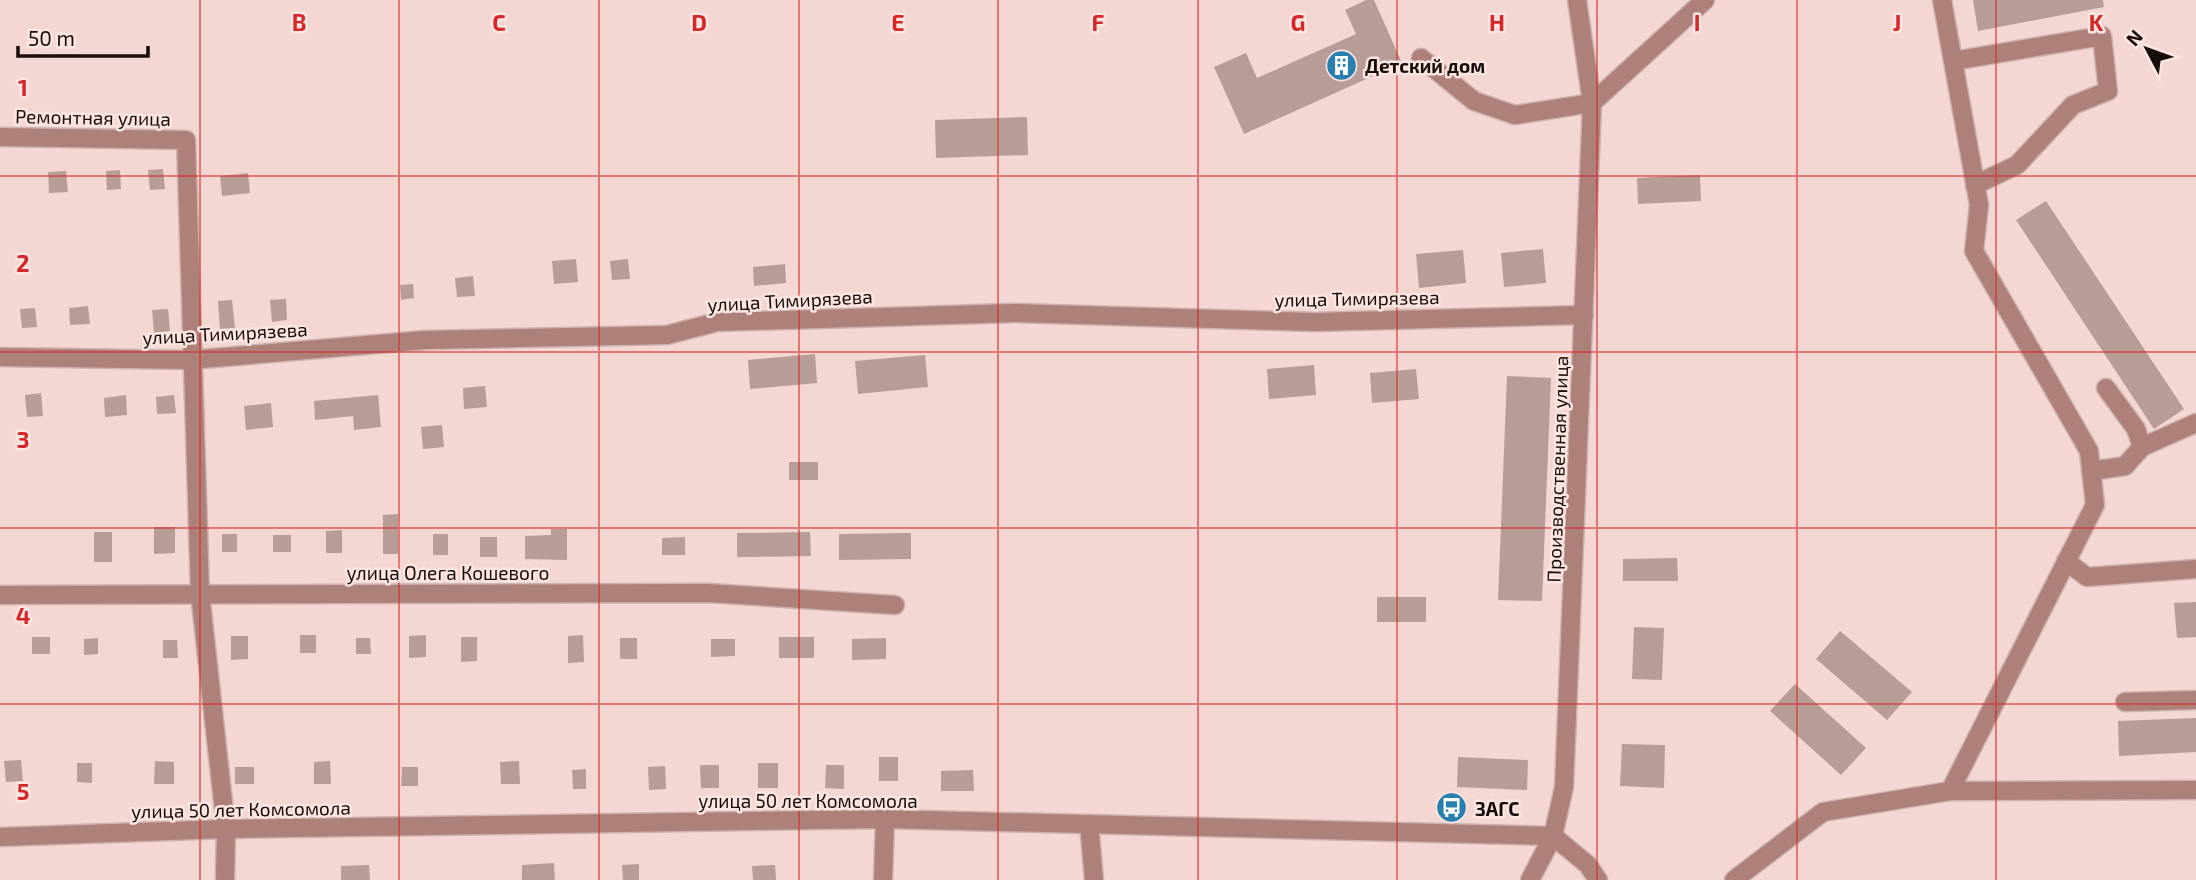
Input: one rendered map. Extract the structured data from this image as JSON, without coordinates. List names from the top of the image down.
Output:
{
  "streets": {
    "street": [
      "Ремонтная улица",
      "улица Тимирязева",
      "Производственная улица",
      "улица Олега Кошевого",
      "улица 50 лет Комсомола"
    ]
  },
  "crossings": [
    ["Ремонтная улица", "улица Тимирязева"],
    ["улица Тимирязева", "Производственная улица"],
    ["Производственная улица", "улица 50 лет Комсомола"]
  ],
  "places": {
    "building": ["Детский дом"],
    "bus stop": ["ЗАГС"]
  },
  "scale_bar": "50 m",
  "north": "top left",
  "grid": {
    "columns": [
      "B",
      "C",
      "D",
      "E",
      "F",
      "G",
      "H",
      "I",
      "J",
      "K"
    ],
    "rows": [
      "1",
      "2",
      "3",
      "4",
      "5"
    ]
  }
}
